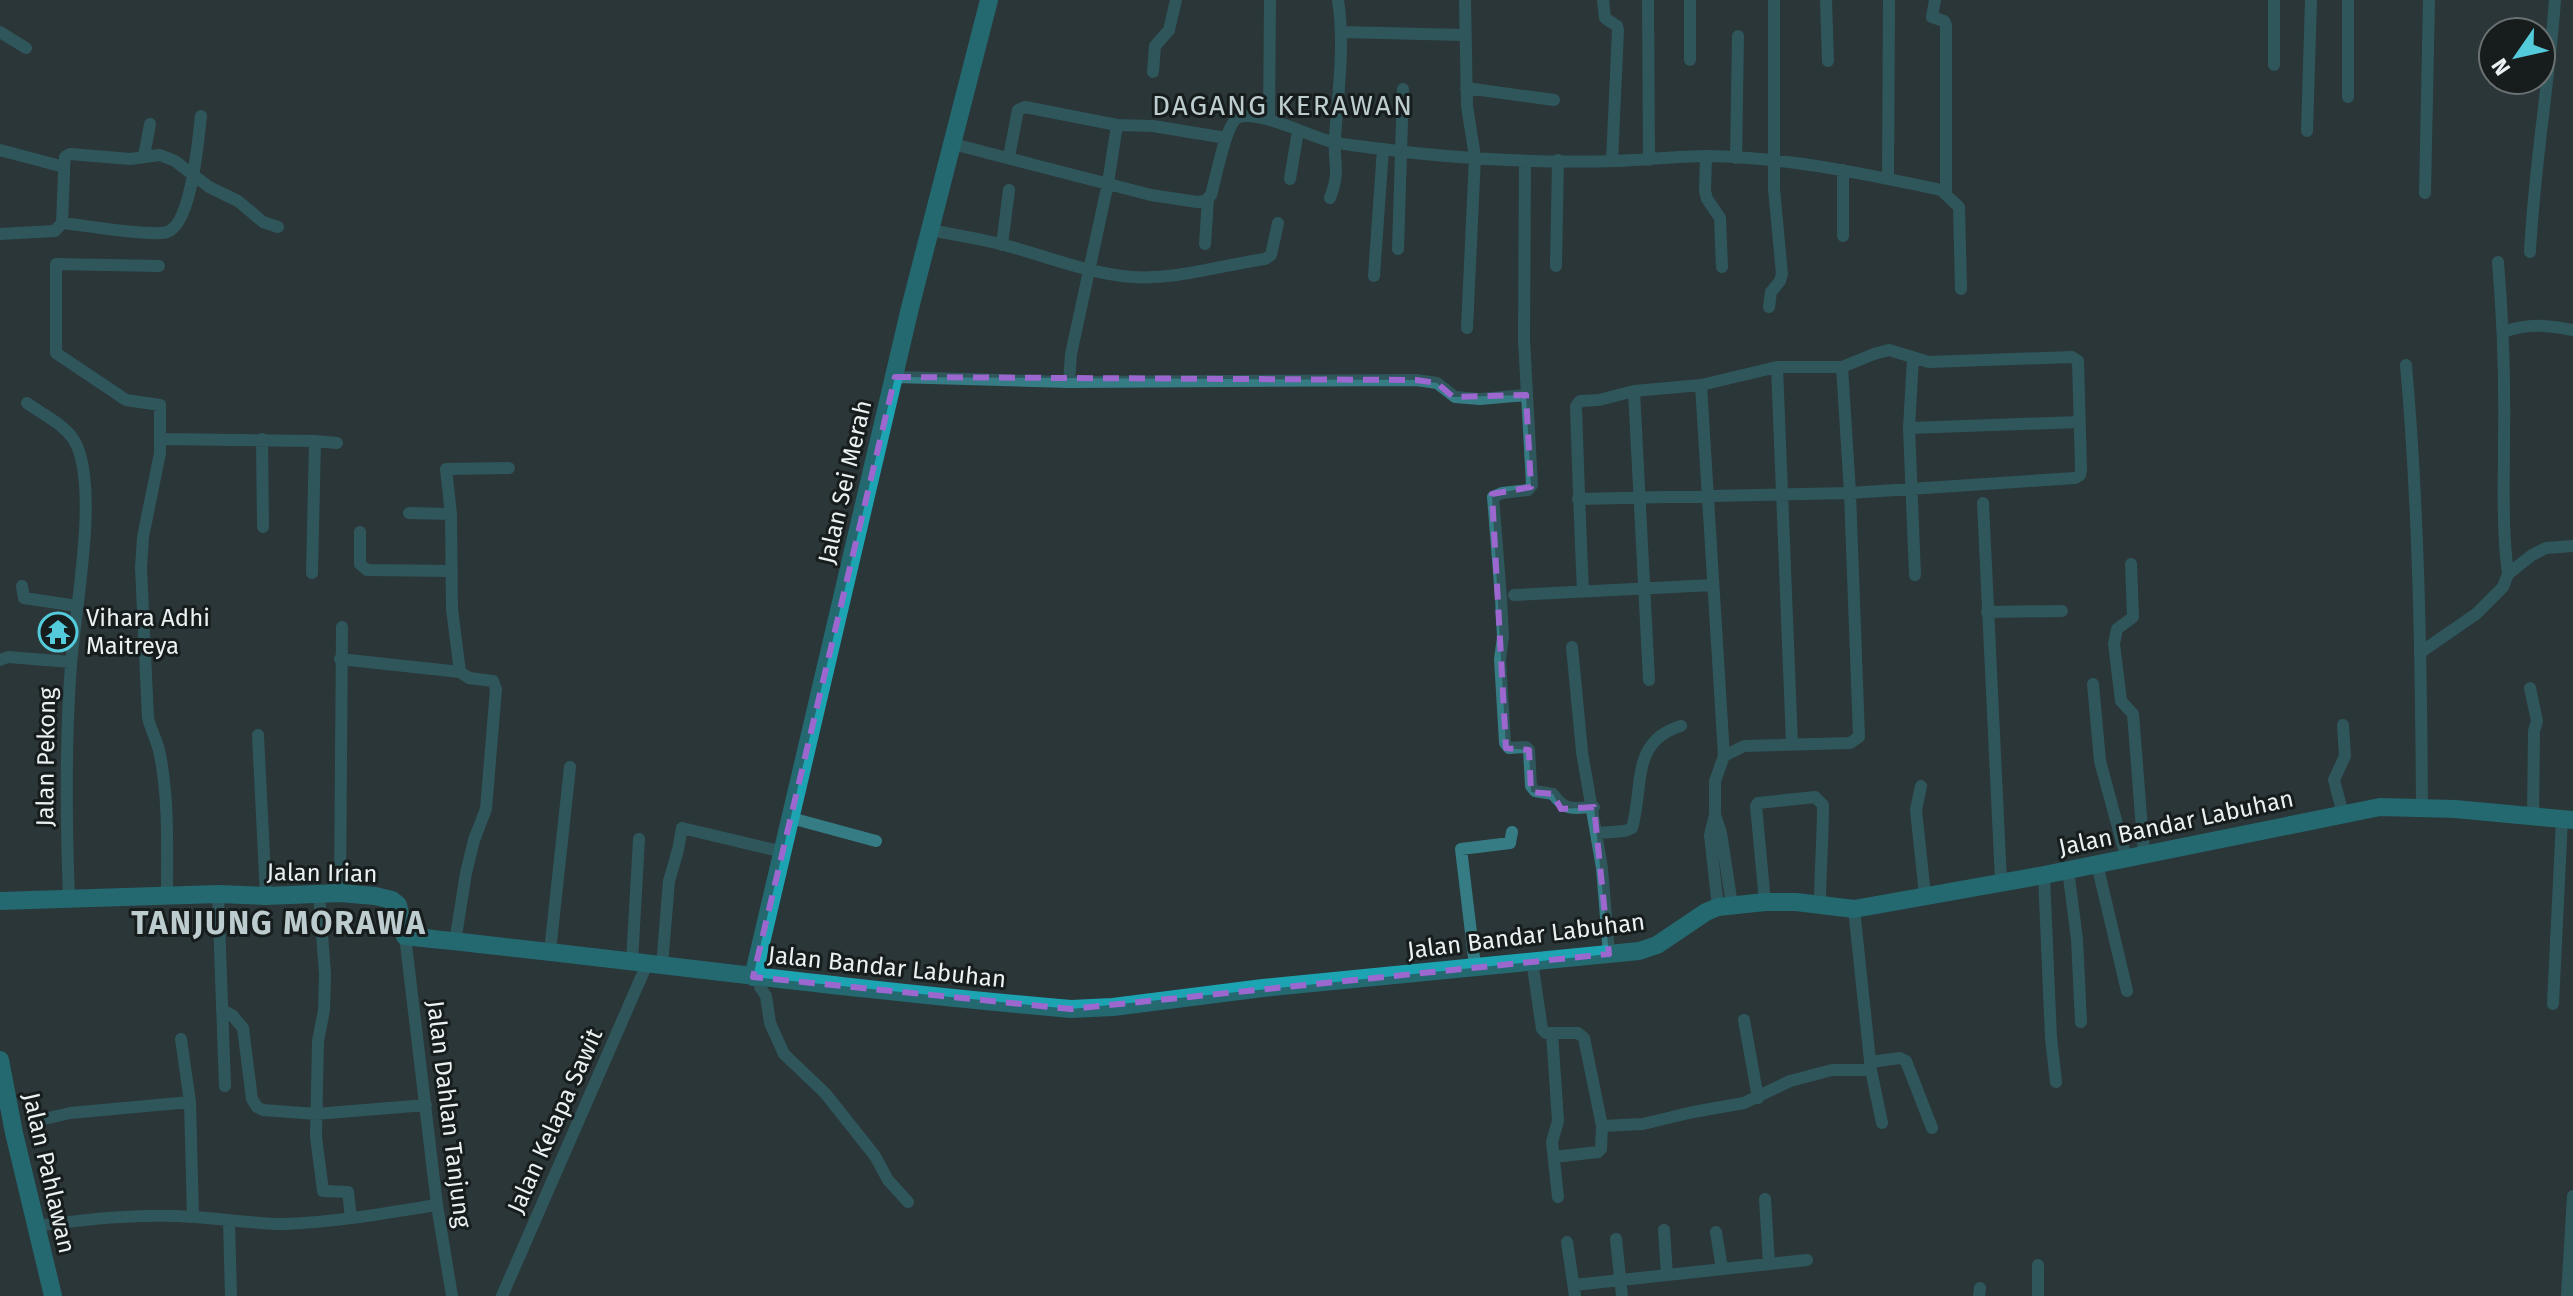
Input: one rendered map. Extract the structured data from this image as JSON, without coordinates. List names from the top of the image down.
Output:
{
  "streets": {
    "main road": [
      "Jalan Sei Merah",
      "Jalan Bandar Labuhan",
      "Jalan Irian",
      "Jalan Pahlawan"
    ],
    "street": ["Jalan Pekong", "Jalan Dahlan Tanjung", "Jalan Kelapa Sawit"]
  },
  "crossings": [
    ["Jalan Sei Merah", "Jalan Bandar Labuhan"],
    ["Jalan Pekong", "Jalan Irian"],
    ["Jalan Bandar Labuhan", "Jalan Kelapa Sawit"],
    ["Jalan Irian", "Jalan Dahlan Tanjung"]
  ],
  "districts": ["DAGANG KERAWAN", "TANJUNG MORAWA"],
  "places": {
    "temple": ["Vihara Adhi Maitreya"]
  },
  "north": "bottom left"
}
